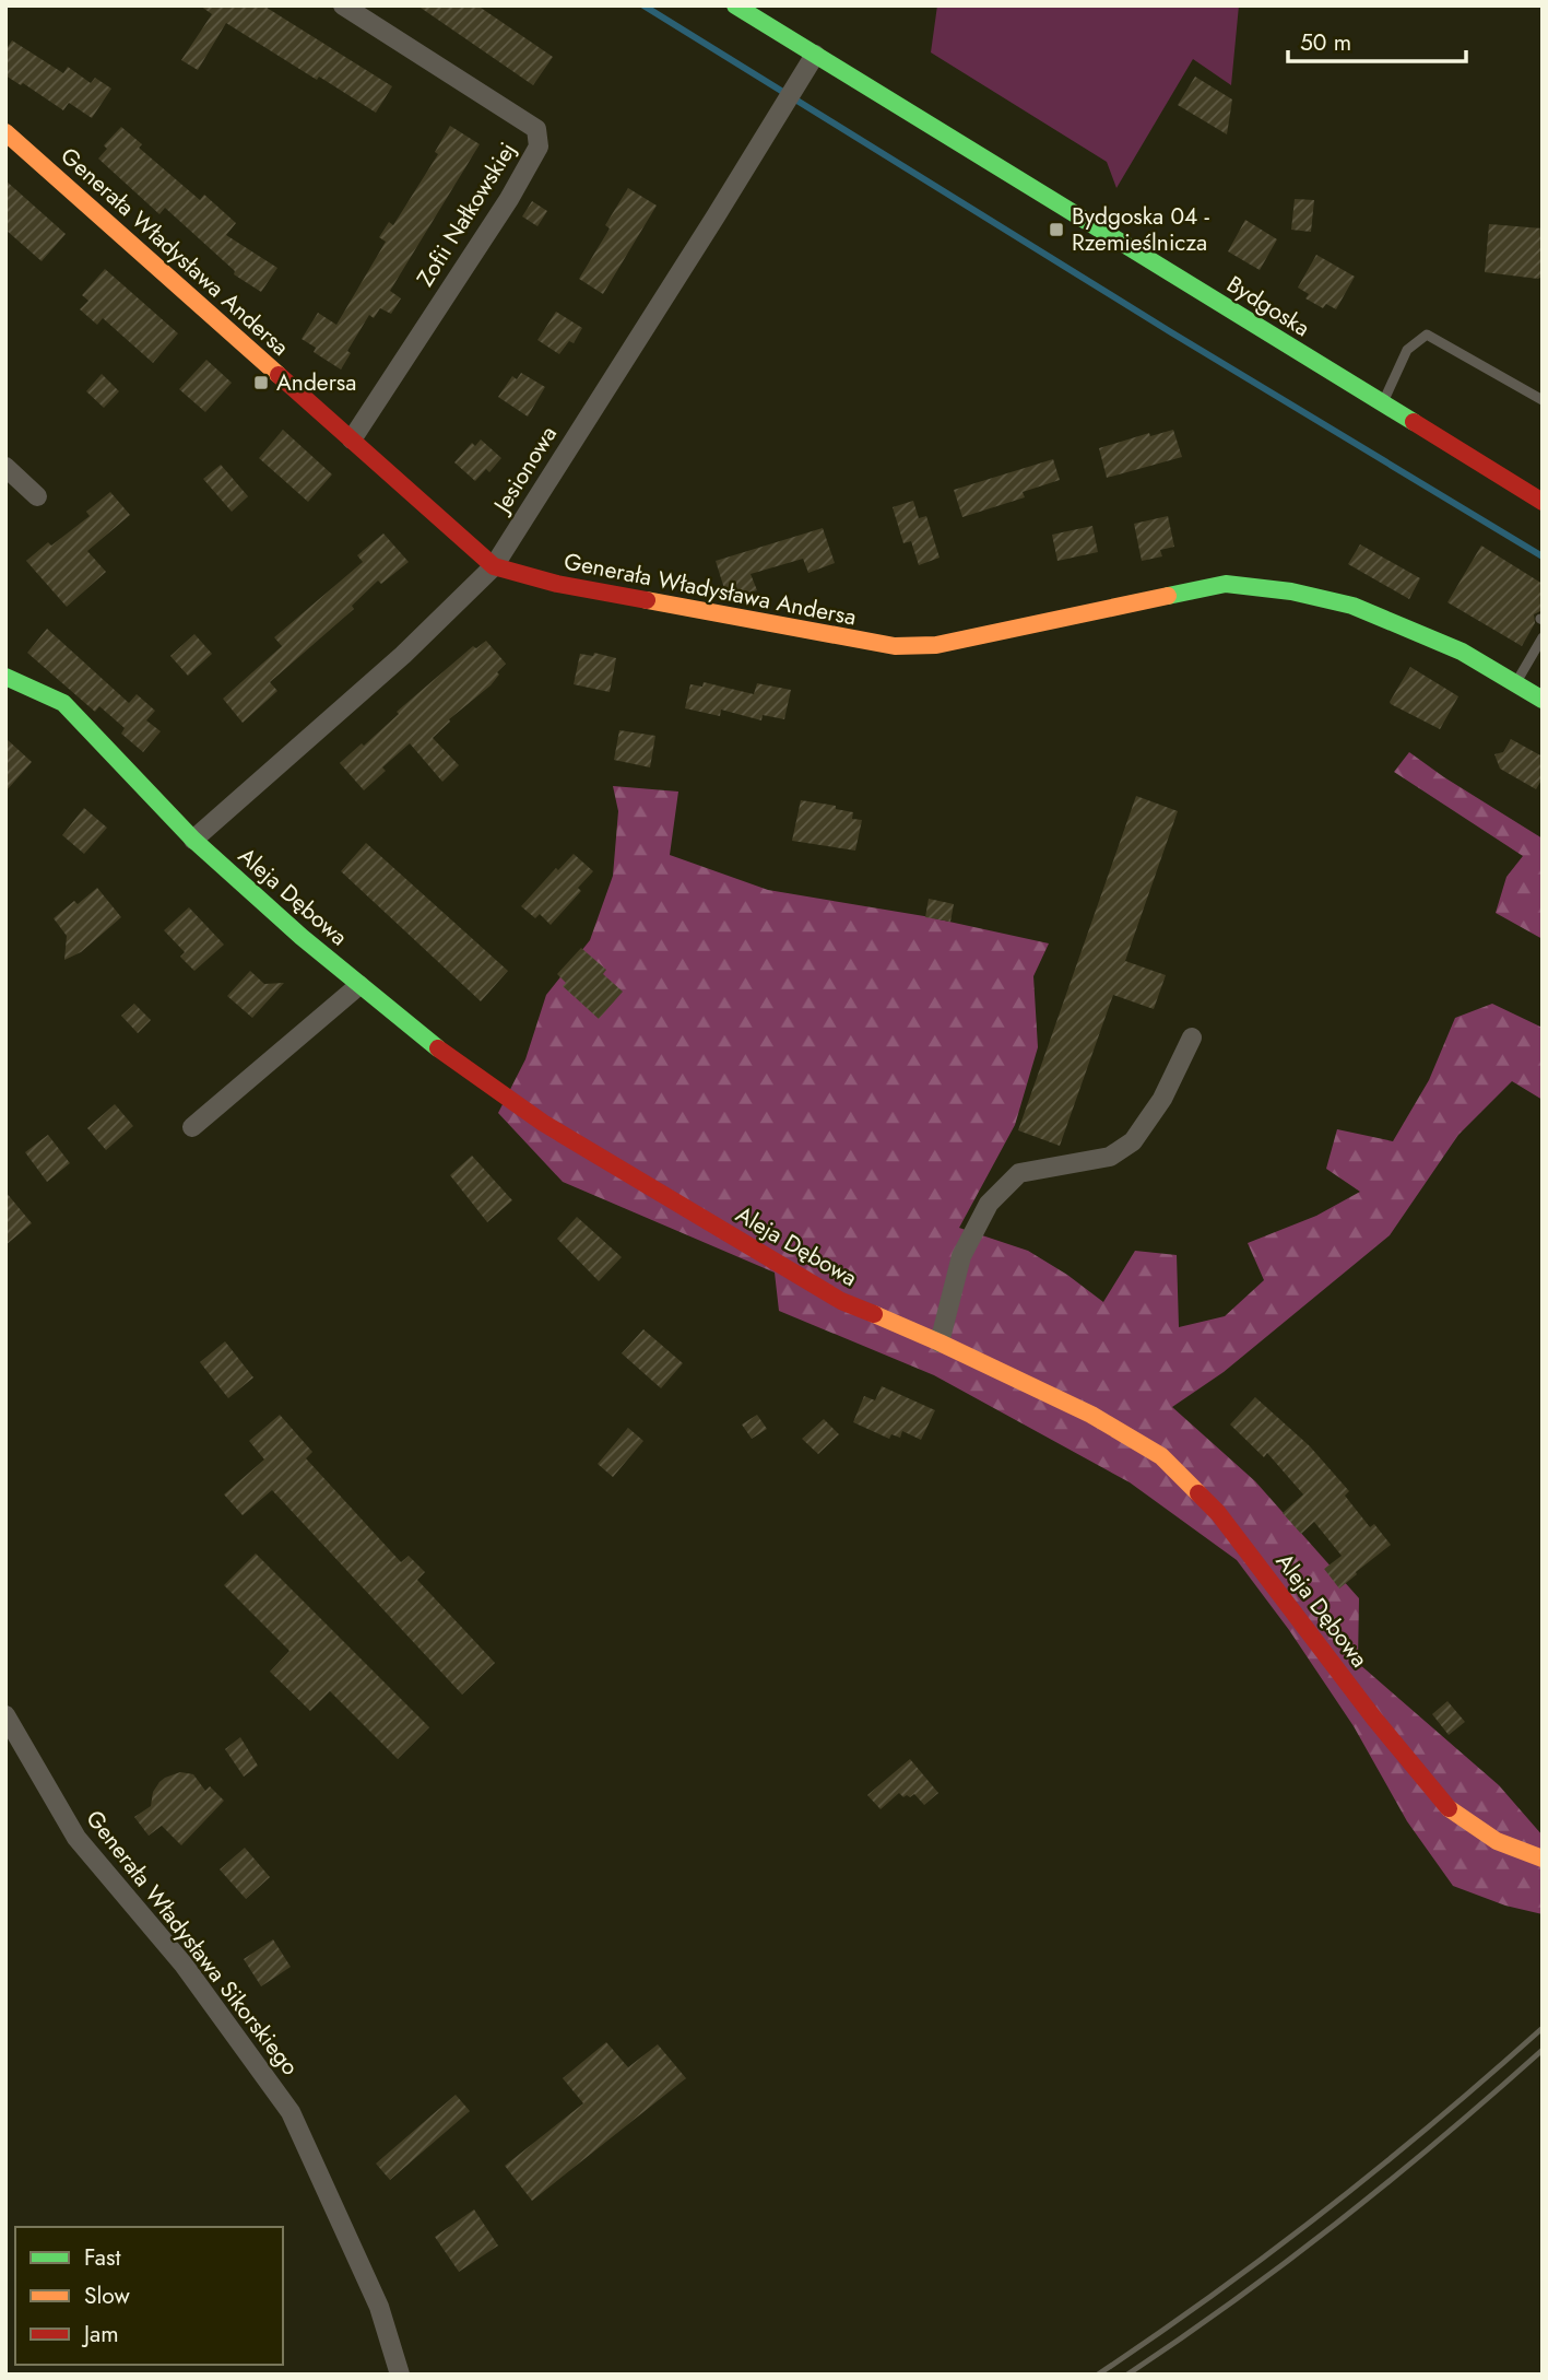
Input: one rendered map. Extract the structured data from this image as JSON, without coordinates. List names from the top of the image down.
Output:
{
  "streets": {
    "street": [
      "Zofii Nałkowskiej",
      "Generała Władysława Andersa",
      "Bydgoska",
      "Jesionowa",
      "Aleja Dębowa",
      "Generała Władysława Sikorskiego"
    ]
  },
  "crossings": [
    ["Zofii Nałkowskiej", "Generała Władysława Andersa"],
    ["Generała Władysława Andersa", "Jesionowa"],
    ["Bydgoska", "Jesionowa"],
    ["Jesionowa", "Aleja Dębowa"]
  ],
  "places": {
    "transit": ["Bydgoska 04 - Rzemieślnicza", "Andersa"]
  },
  "legend": ["Fast", "Slow", "Jam"],
  "scale_bar": "50 m"
}
